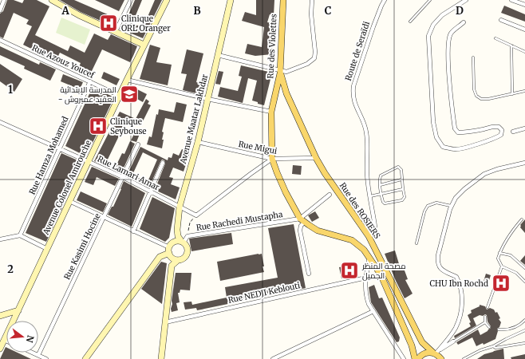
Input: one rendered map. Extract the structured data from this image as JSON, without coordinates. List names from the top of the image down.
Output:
{
  "streets": {
    "main road": [
      "Rue des Violettes",
      "Avenue Maatar Lakhdar",
      "Avenue Colonel Amirouche",
      "Rue des ROSIERS"
    ],
    "street": [
      "Route de Seraïdi",
      "Rue Azouz Youcef",
      "Rue Migui",
      "Rue Hamza Mohamed",
      "Rue Lamari Amar",
      "Rue Rachedi Mustapha",
      "Rue Kasimi Hocine",
      "Rue NEDJI Keblouti"
    ]
  },
  "crossings": [
    ["Rue des Violettes", "Rue Migui"],
    ["Rue des Violettes", "Rue des ROSIERS"],
    ["Rue des Violettes", "Rue Rachedi Mustapha"],
    ["Route de Seraïdi", "Rue des ROSIERS"],
    ["Rue Azouz Youcef", "Rue Hamza Mohamed"],
    ["Rue Azouz Youcef", "Avenue Colonel Amirouche"],
    ["Avenue Maatar Lakhdar", "Rue Migui"],
    ["Avenue Maatar Lakhdar", "Rue Lamari Amar"],
    ["Avenue Maatar Lakhdar", "Rue Rachedi Mustapha"],
    ["Rue Migui", "Rue des ROSIERS"],
    ["Rue Hamza Mohamed", "Rue Lamari Amar"],
    ["Rue Lamari Amar", "Avenue Colonel Amirouche"],
    ["Rue Lamari Amar", "Rue Kasimi Hocine"]
  ],
  "places": {
    "hospital": [
      "Clinique ORL Oranger",
      "Clinique Seybouse",
      "مصحة المنظر الجميل",
      "CHU Ibn Rochd"
    ],
    "school or university": ["المدرسة الإبتدائية - العقيد عميروش"]
  },
  "north": "right",
  "grid": {
    "columns": [
      "A",
      "B",
      "C",
      "D"
    ],
    "rows": ["1", "2"]
  }
}
